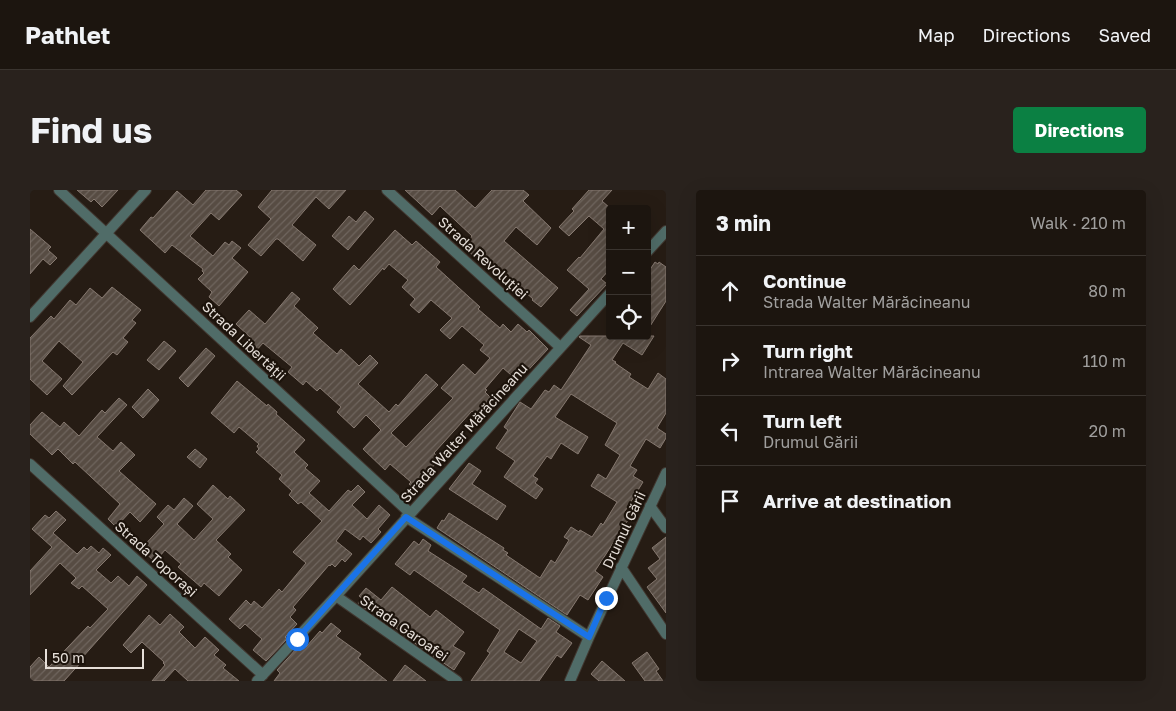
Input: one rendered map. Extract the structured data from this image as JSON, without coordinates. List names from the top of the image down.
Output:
{
  "streets": {
    "street": [
      "Strada Revoluției",
      "Strada Libertății",
      "Strada Walter Mărăcineanu",
      "Drumul Gării",
      "Strada Toporași",
      "Strada Garoafei"
    ]
  },
  "crossings": [
    ["Strada Revoluției", "Strada Walter Mărăcineanu"],
    ["Strada Libertății", "Strada Walter Mărăcineanu"],
    ["Strada Libertății", "Drumul Gării"],
    ["Strada Walter Mărăcineanu", "Strada Toporași"],
    ["Strada Walter Mărăcineanu", "Strada Garoafei"]
  ],
  "scale_bar": "50 m",
  "page": {
    "header": "Pathlet",
    "nav": ["Map", "Directions", "Saved"],
    "buttons": "Directions",
    "title": "Find us",
    "heading": ["3 min", "Walk · 210 m"],
    "map_buttons": ["+", "−"],
    "list": [
      ["Continue", "Strada Walter Mărăcineanu", "80 m"],
      ["Turn right", "Intrarea Walter Mărăcineanu", "110 m"],
      ["Turn left", "Drumul Gării", "20 m"],
      "Arrive at destination"
    ],
    "scale": "50 m"
  }
}
